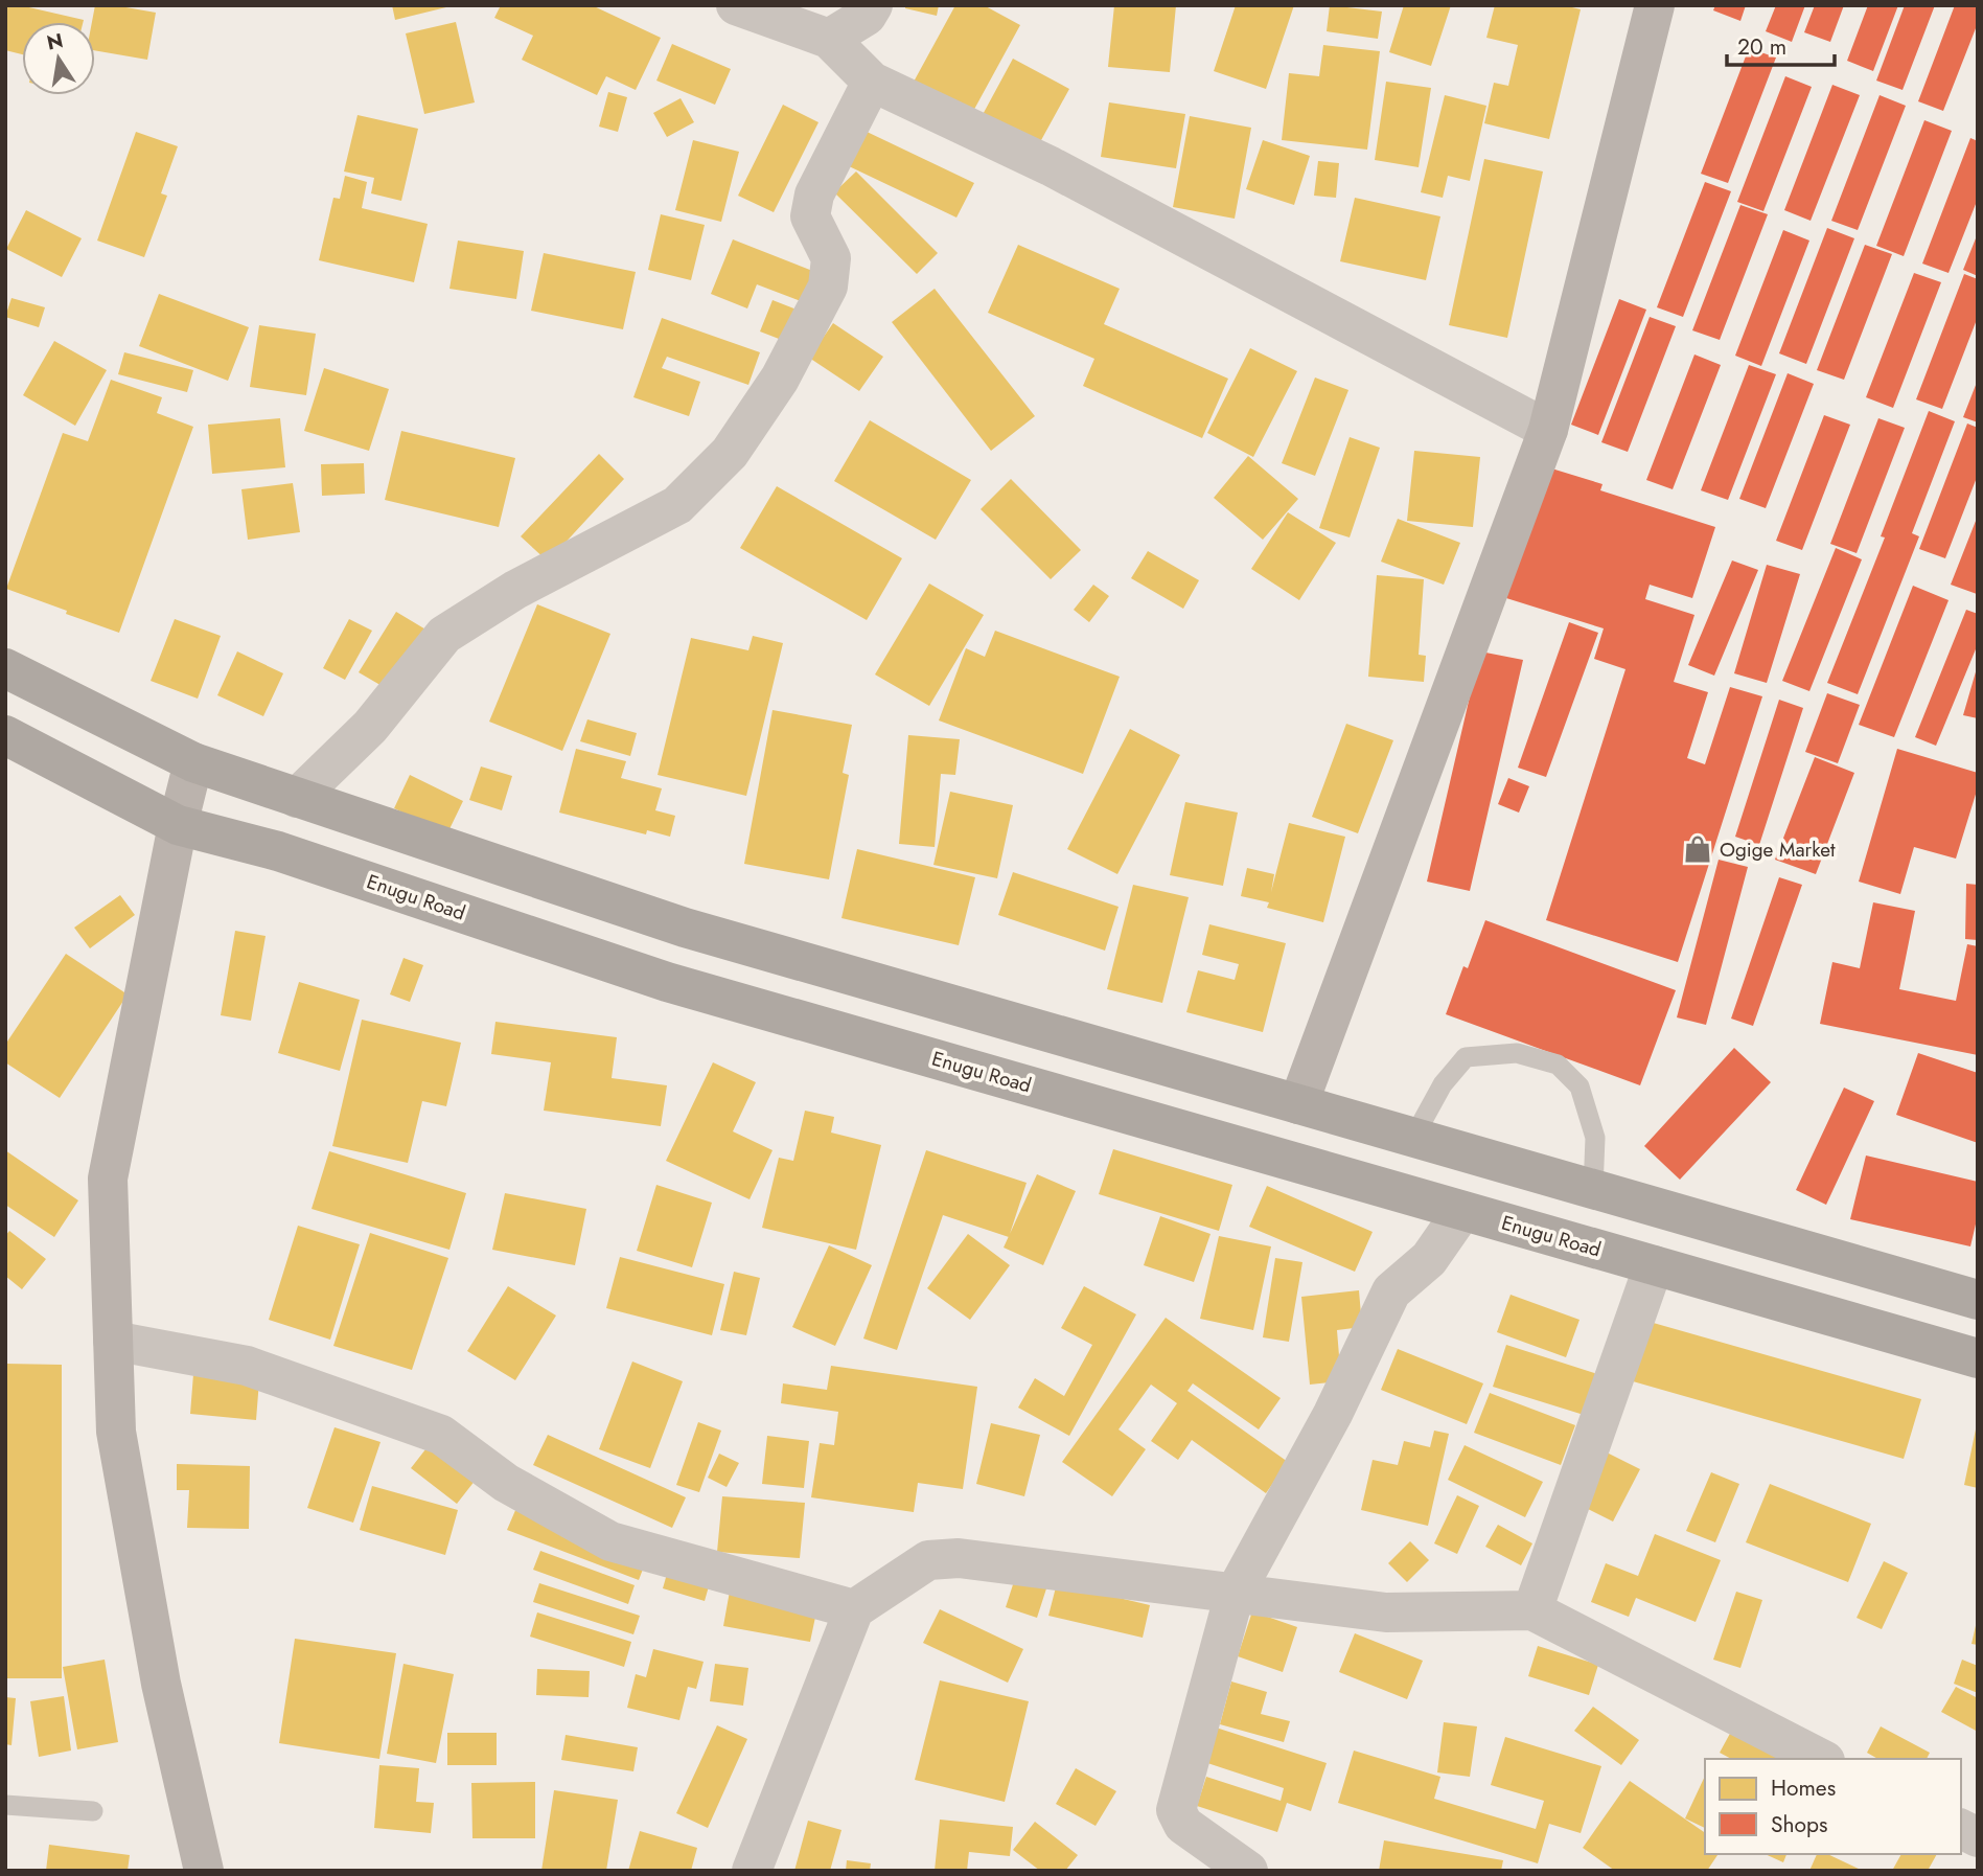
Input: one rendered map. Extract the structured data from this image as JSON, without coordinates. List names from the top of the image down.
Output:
{
  "streets": {
    "main road": ["Enugu Road"]
  },
  "places": {
    "shop": ["Ogige Market"]
  },
  "legend": ["Homes", "Shops"],
  "scale_bar": "20 m",
  "north": "top"
}
